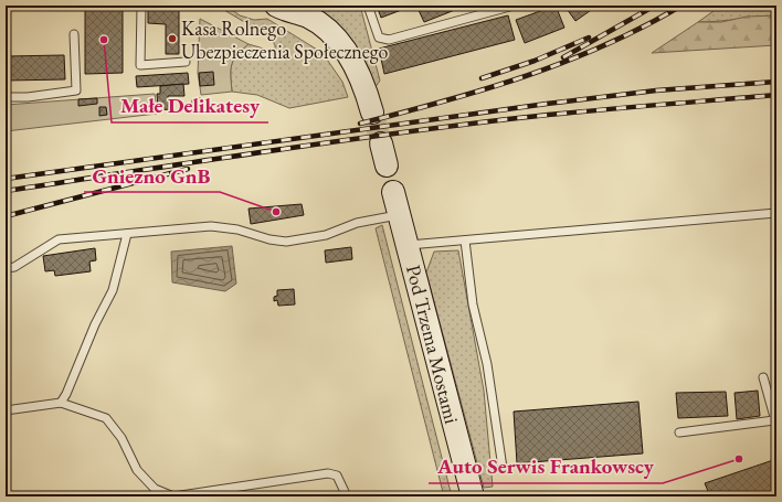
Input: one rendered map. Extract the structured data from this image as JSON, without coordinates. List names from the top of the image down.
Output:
{
  "streets": {
    "street": ["Pod Trzema Mostami"]
  },
  "places": [
    "Kasa Rolnego Ubezpieczenia Społecznego",
    "Małe Delikatesy",
    "Gniezno GnB",
    "Auto Serwis Frankowscy"
  ]
}
